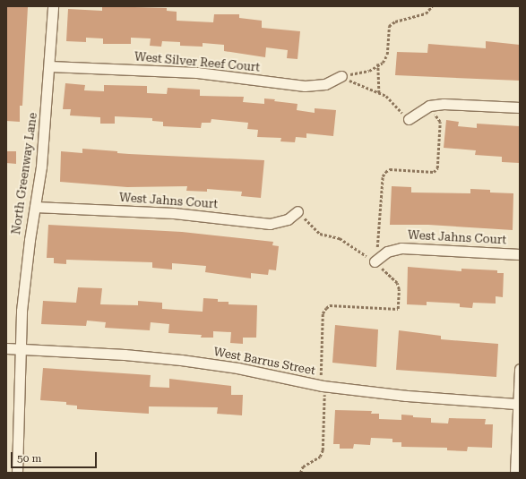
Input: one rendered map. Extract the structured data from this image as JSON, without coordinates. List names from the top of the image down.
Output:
{
  "streets": {
    "street": [
      "West Silver Reef Court",
      "North Greenway Lane",
      "West Jahns Court",
      "West Barrus Street"
    ]
  },
  "crossings": [
    ["West Silver Reef Court", "North Greenway Lane"],
    ["North Greenway Lane", "West Jahns Court"],
    ["North Greenway Lane", "West Barrus Street"]
  ],
  "scale_bar": "50 m"
}
